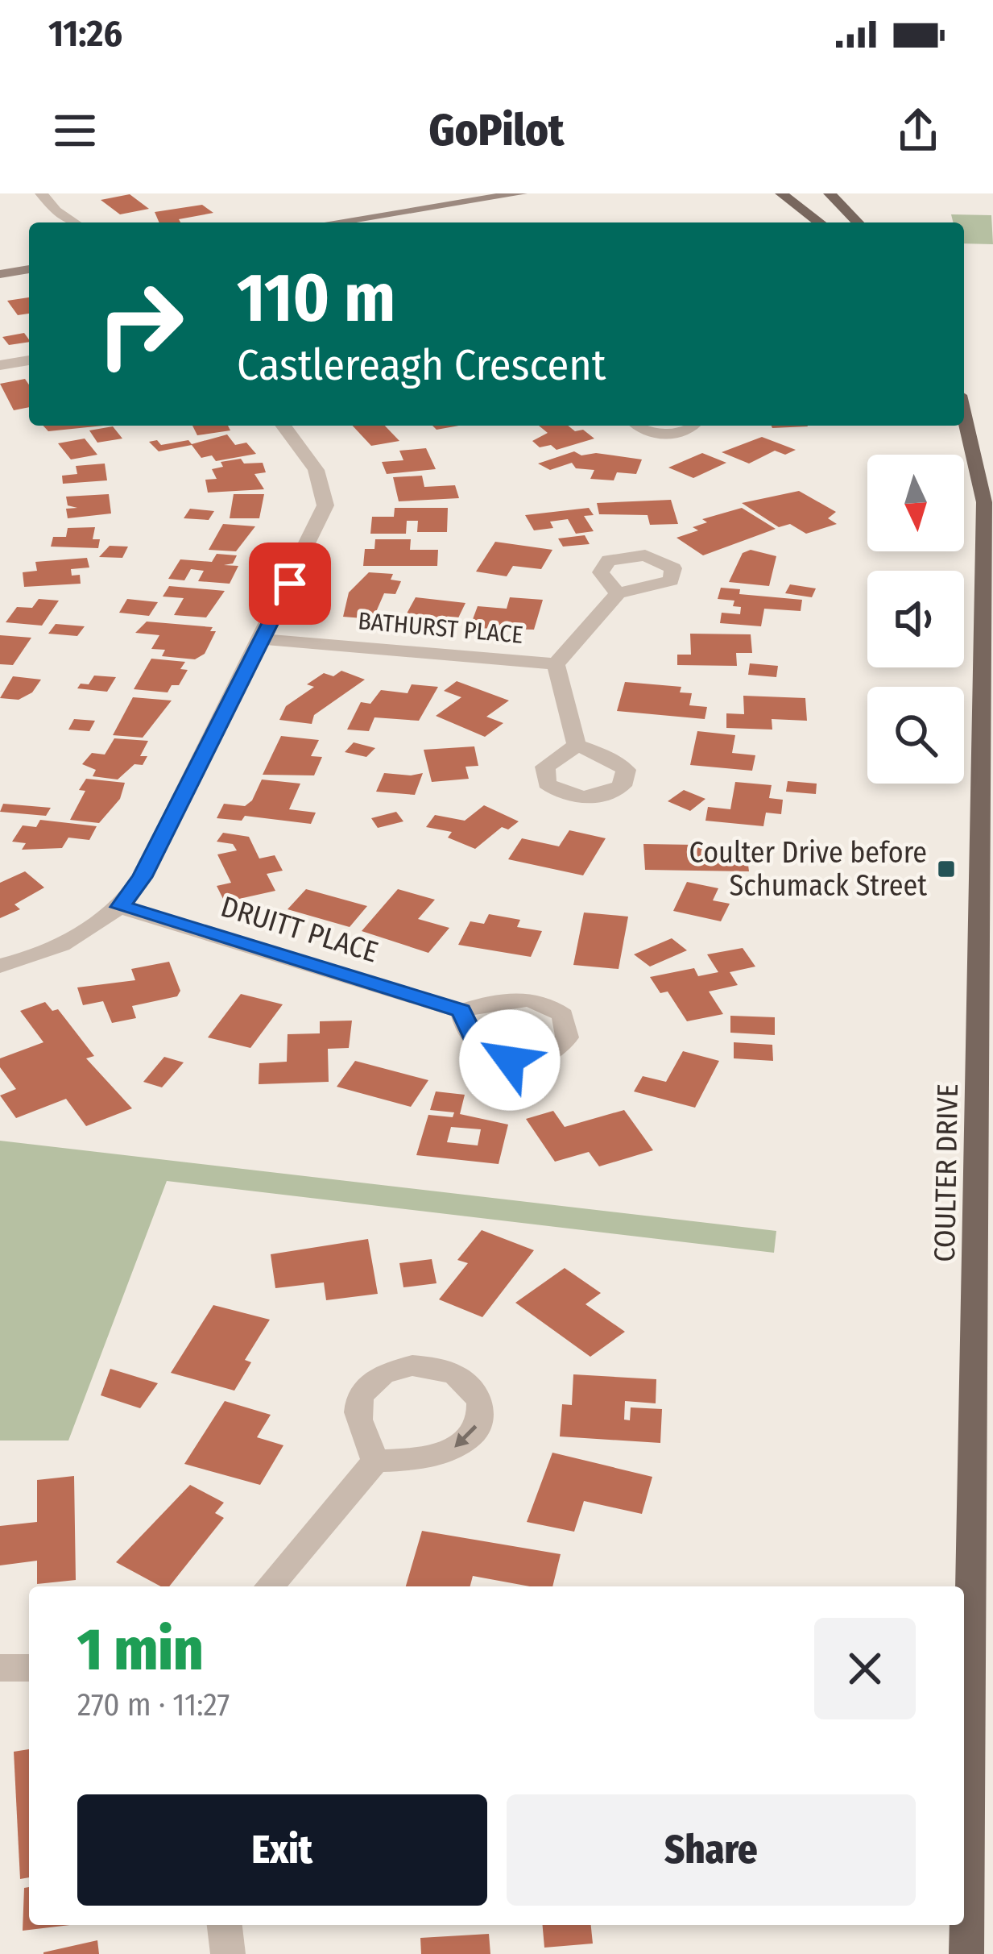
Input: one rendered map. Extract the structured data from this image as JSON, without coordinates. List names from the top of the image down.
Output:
{
  "streets": {
    "main road": ["COULTER DRIVE"],
    "street": ["BATHURST PLACE", "DRUITT PLACE"]
  },
  "places": {
    "transit": ["Coulter Drive before Schumack Street"]
  },
  "north": "bottom",
  "page": {
    "status": "11:26",
    "header": "GoPilot",
    "turn": ["110 m", "Castlereagh Crescent"],
    "heading": ["1 min", "270 m · 11:27"],
    "buttons": ["Exit", "Share"]
  }
}
